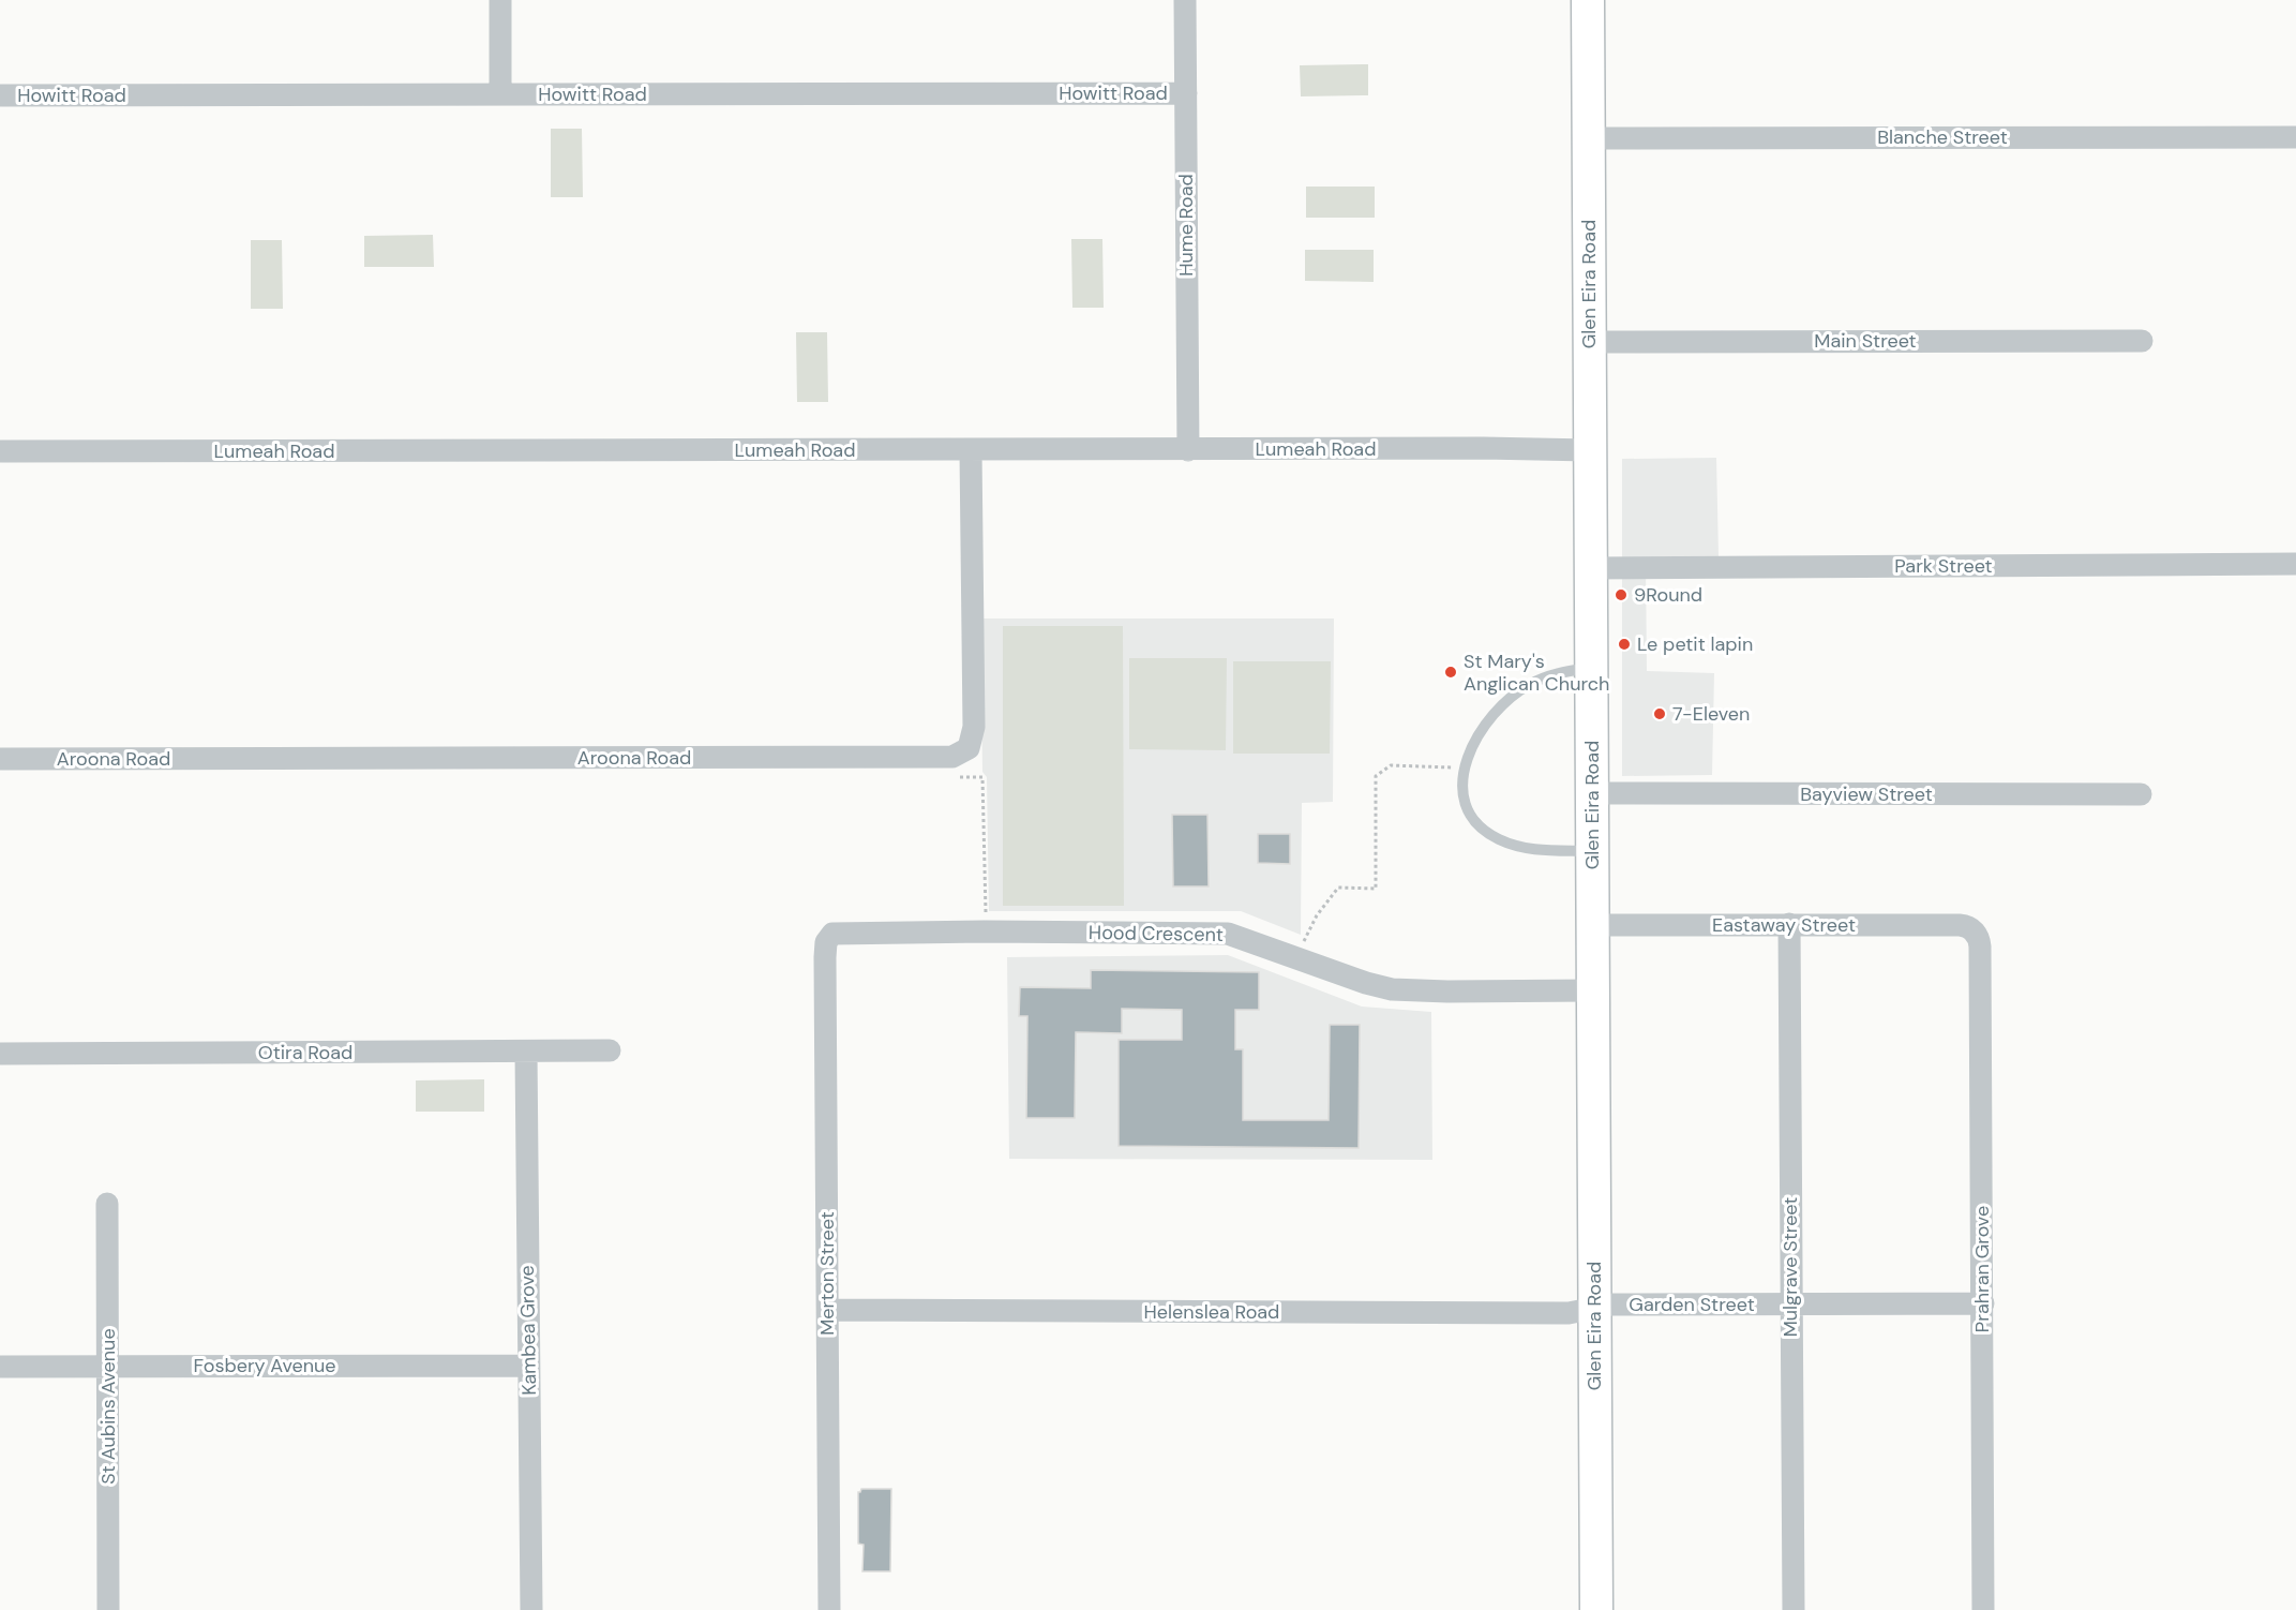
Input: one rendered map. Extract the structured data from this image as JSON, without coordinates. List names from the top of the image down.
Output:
{
  "streets": {
    "main road": ["Glen Eira Road"],
    "street": [
      "Howitt Road",
      "Blanche Street",
      "Hume Road",
      "Main Street",
      "Lumeah Road",
      "Park Street",
      "Aroona Road",
      "Bayview Street",
      "Eastaway Street",
      "Hood Crescent",
      "Otira Road",
      "Mulgrave Street",
      "Prahran Grove",
      "Merton Street",
      "Garden Street",
      "Helenslea Road",
      "Kambea Grove",
      "Fosbery Avenue",
      "St Aubins Avenue"
    ]
  },
  "crossings": [
    ["Howitt Road", "Hume Road"],
    ["Blanche Street", "Glen Eira Road"],
    ["Hume Road", "Lumeah Road"],
    ["Glen Eira Road", "Main Street"],
    ["Glen Eira Road", "Lumeah Road"],
    ["Glen Eira Road", "Park Street"],
    ["Glen Eira Road", "Bayview Street"],
    ["Glen Eira Road", "Eastaway Street"],
    ["Glen Eira Road", "Hood Crescent"],
    ["Glen Eira Road", "Garden Street"],
    ["Glen Eira Road", "Helenslea Road"],
    ["Lumeah Road", "Aroona Road"],
    ["Eastaway Street", "Mulgrave Street"],
    ["Eastaway Street", "Prahran Grove"],
    ["Hood Crescent", "Merton Street"],
    ["Otira Road", "Kambea Grove"],
    ["Mulgrave Street", "Garden Street"],
    ["Prahran Grove", "Garden Street"],
    ["Merton Street", "Helenslea Road"],
    ["Garden Street", "Helenslea Road"],
    ["Kambea Grove", "Fosbery Avenue"],
    ["Fosbery Avenue", "St Aubins Avenue"]
  ],
  "places": [
    "9Round",
    "Le petit lapin",
    "St Mary's Anglican Church",
    "7-Eleven"
  ]
}
